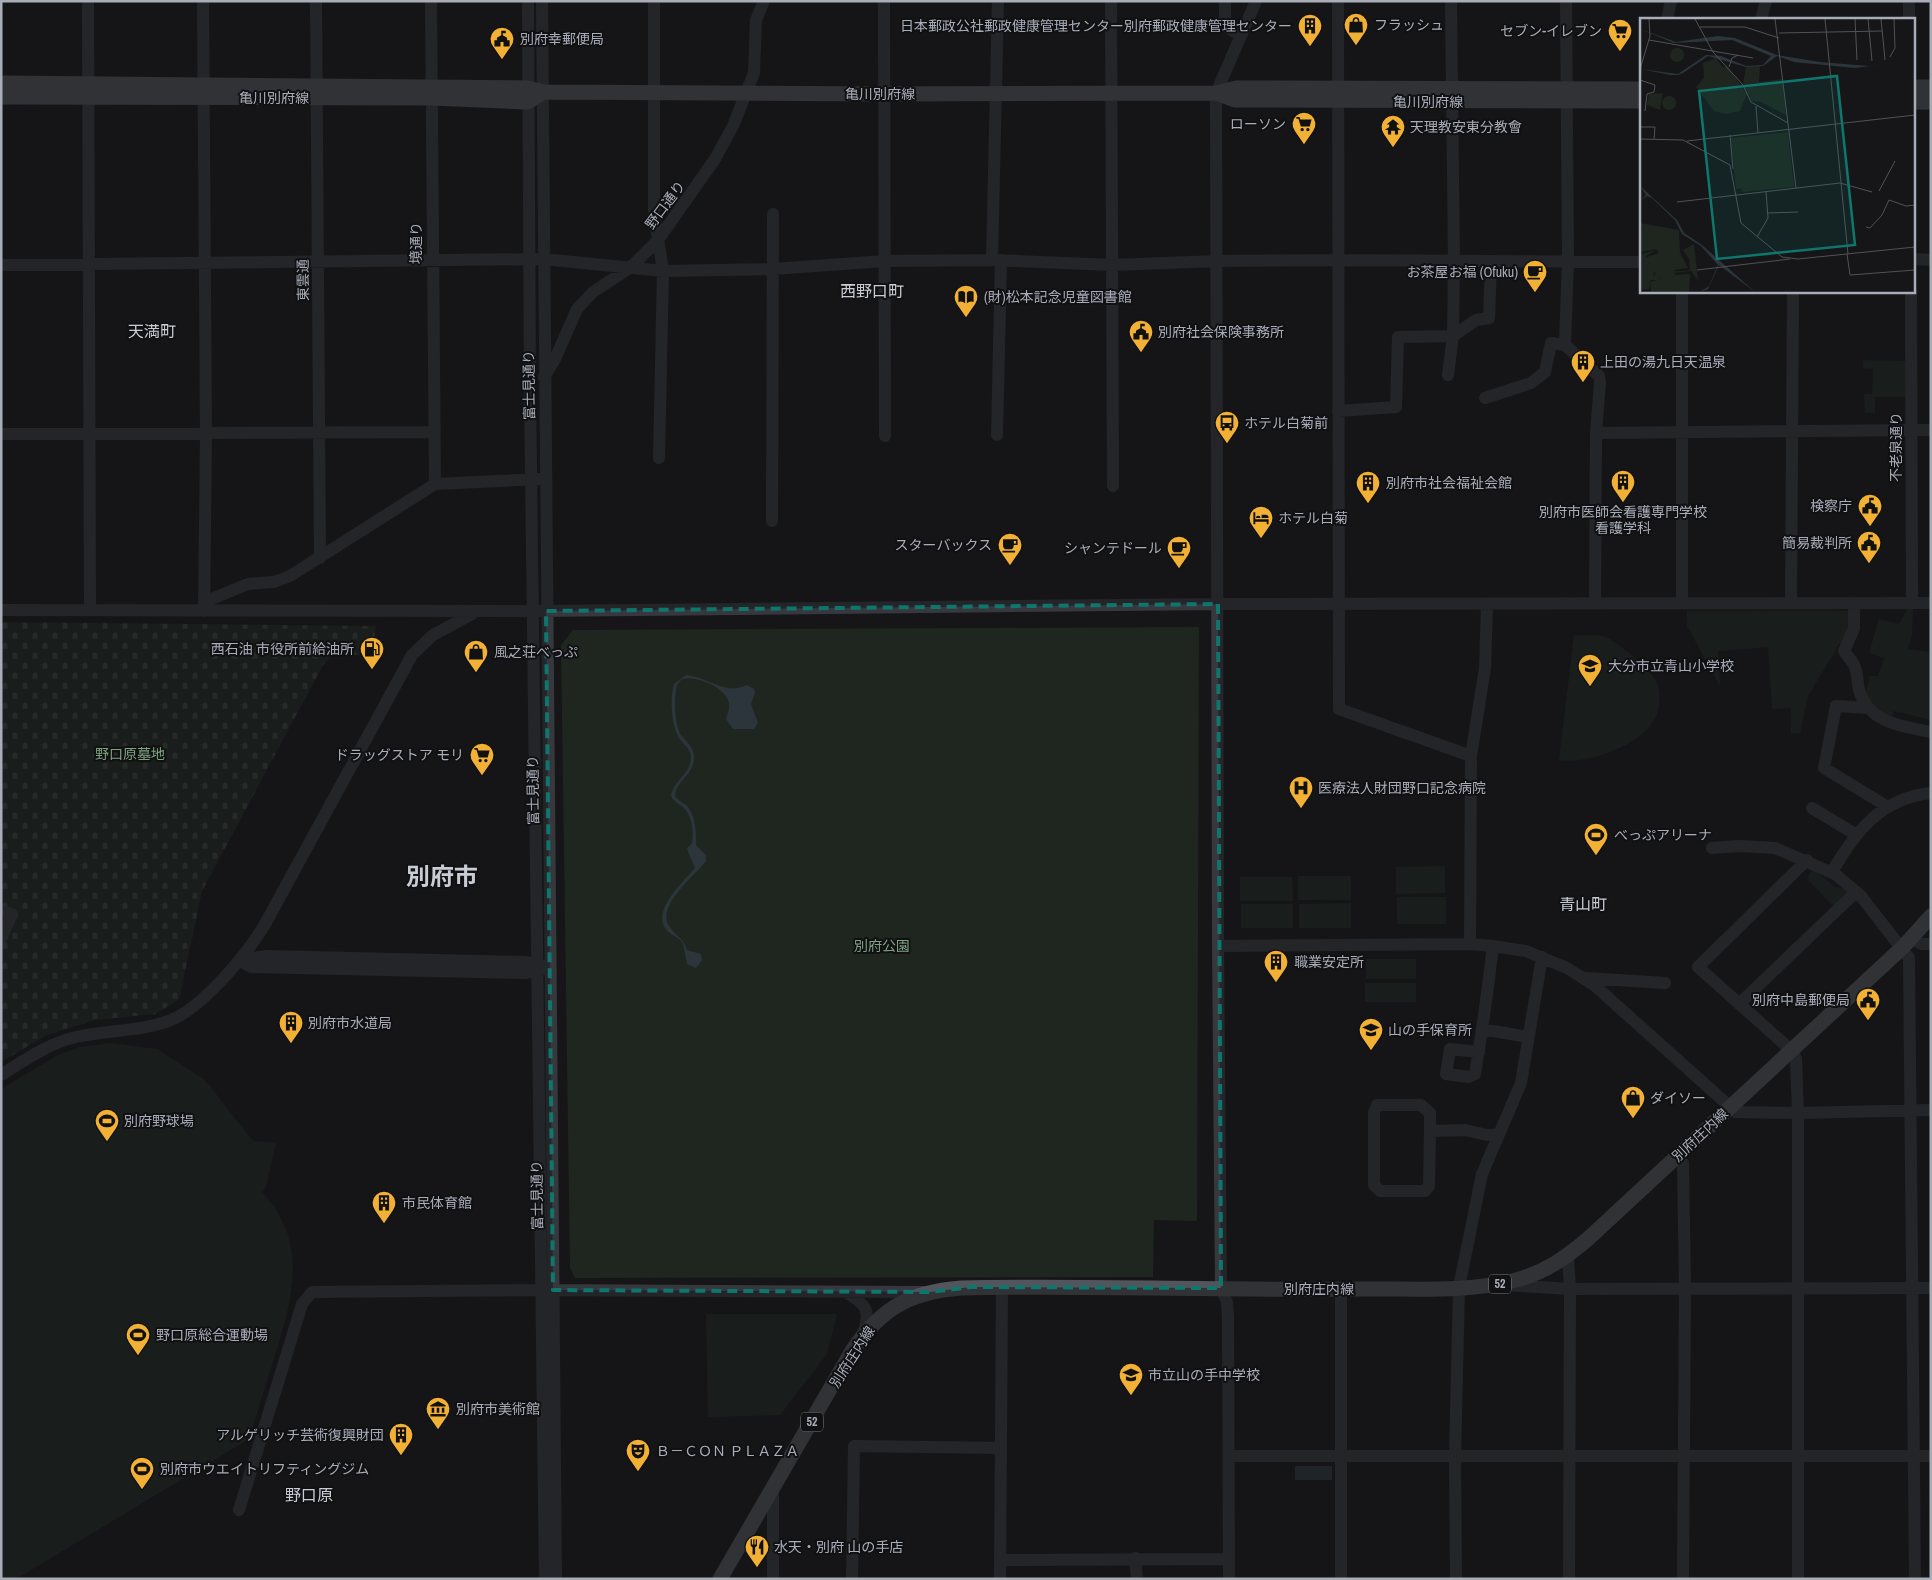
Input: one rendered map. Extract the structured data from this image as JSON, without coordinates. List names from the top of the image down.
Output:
{
  "streets": {
    "main road": ["亀川別府線", "別府庄内線", "52"],
    "street": [
      "野口通り",
      "境通り",
      "東雲通",
      "富士見通り",
      "不老泉通り"
    ]
  },
  "crossings": [
    ["亀川別府線", "野口通り"],
    ["亀川別府線", "境通り"],
    ["亀川別府線", "東雲通"],
    ["亀川別府線", "富士見通り"],
    ["野口通り", "富士見通り"]
  ],
  "districts": [
    "西野口町",
    "天満町",
    "別府市",
    "青山町",
    "野口原"
  ],
  "parks": ["野口原墓地", "別府公園"],
  "places": {
    "shop": ["フラッシュ", "風之荘べっぷ", "ダイソー"],
    "building": [
      "日本郵政公社郵政健康管理センター別府郵政健康管理センター",
      "上田の湯九日天温泉",
      "別府市医師会看護専門学校 看護学科",
      "別府市社会福祉会館",
      "職業安定所",
      "別府市水道局",
      "市民体育館",
      "アルゲリッチ芸術復興財団"
    ],
    "supermarket": ["セブン-イレブン", "ローソン", "ドラッグストア モリ"],
    "public building": [
      "別府幸郵便局",
      "別府社会保険事務所",
      "検察庁",
      "簡易裁判所",
      "別府中島郵便局"
    ],
    "temple": ["天理教安東分教會"],
    "cafe": ["お茶屋お福 (Ofuku)", "スターバックス", "シャンテドール"],
    "library": ["(財)松本記念児童図書館"],
    "bus stop": ["ホテル白菊前"],
    "hotel": ["ホテル白菊"],
    "fuel station": ["西石油 市役所前給油所"],
    "school or university": ["大分市立青山小学校", "山の手保育所", "市立山の手中学校"],
    "hospital": ["医療法人財団野口記念病院"],
    "sports": [
      "べっぷアリーナ",
      "別府野球場",
      "野口原総合運動場",
      "別府市ウエイトリフティングジム"
    ],
    "museum": ["別府市美術館"],
    "theatre": ["Ｂ－ＣＯＮ ＰＬＡＺＡ"],
    "restaurant": ["水天・別府 山の手店"]
  }
}
